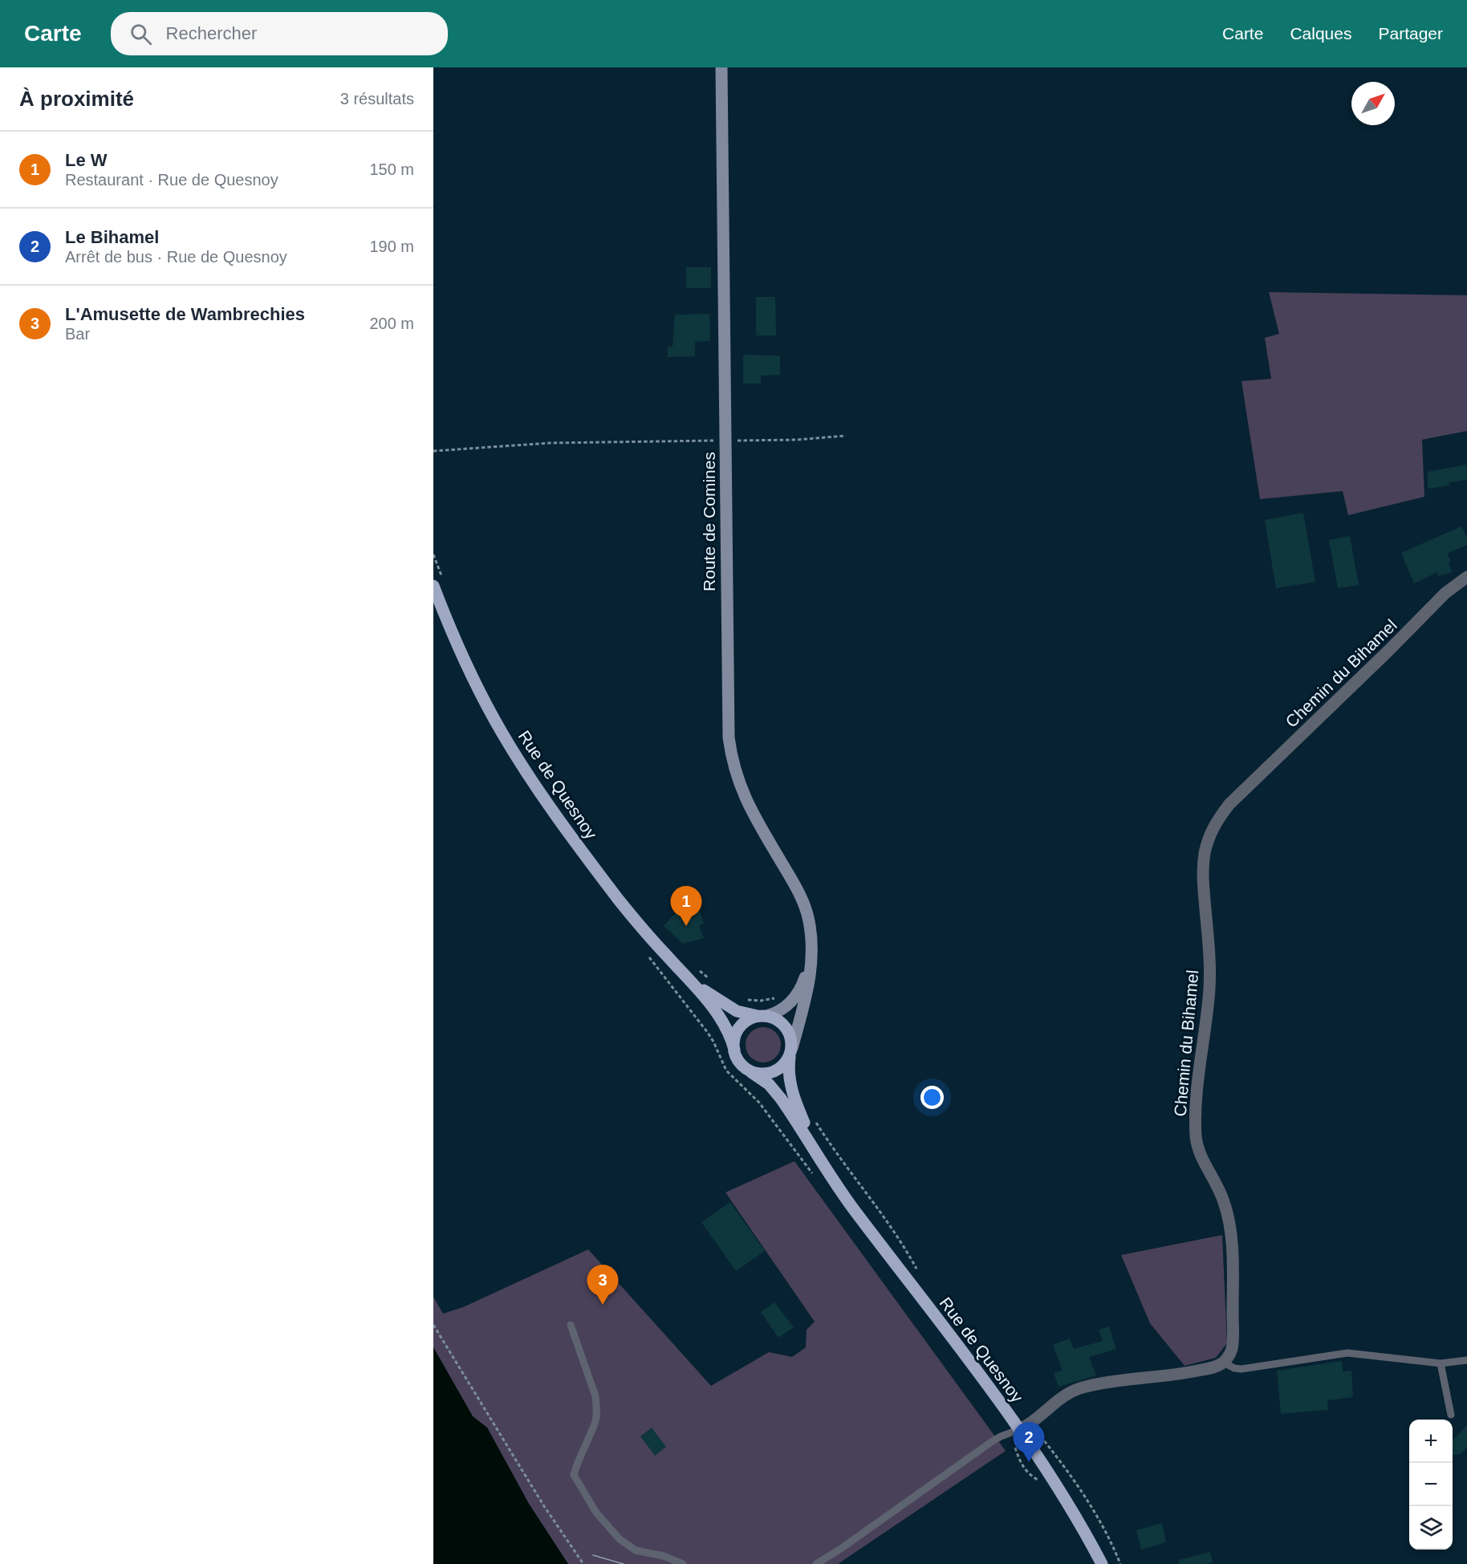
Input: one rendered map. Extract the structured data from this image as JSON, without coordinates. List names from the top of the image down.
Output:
{
  "streets": {
    "main road": ["Rue de Quesnoy"],
    "street": ["Route de Comines", "Chemin du Bihamel"]
  },
  "crossings": [
    ["Route de Comines", "Rue de Quesnoy"]
  ],
  "north": "top right",
  "page": {
    "header": "Carte",
    "search": "Rechercher",
    "nav": ["Carte", "Calques", "Partager"],
    "heading": ["À proximité", "3 résultats"],
    "list": [
      {
        "mark": "1",
        "name": "Le W",
        "note": "Restaurant · Rue de Quesnoy",
        "value": "150 m"
      },
      {
        "mark": "2",
        "name": "Le Bihamel",
        "note": "Arrêt de bus · Rue de Quesnoy",
        "value": "190 m"
      },
      {
        "mark": "3",
        "name": "L'Amusette de Wambrechies",
        "note": "Bar",
        "value": "200 m"
      }
    ],
    "pins": ["1", "3", "2"],
    "map_buttons": ["+", "−"]
  }
}
